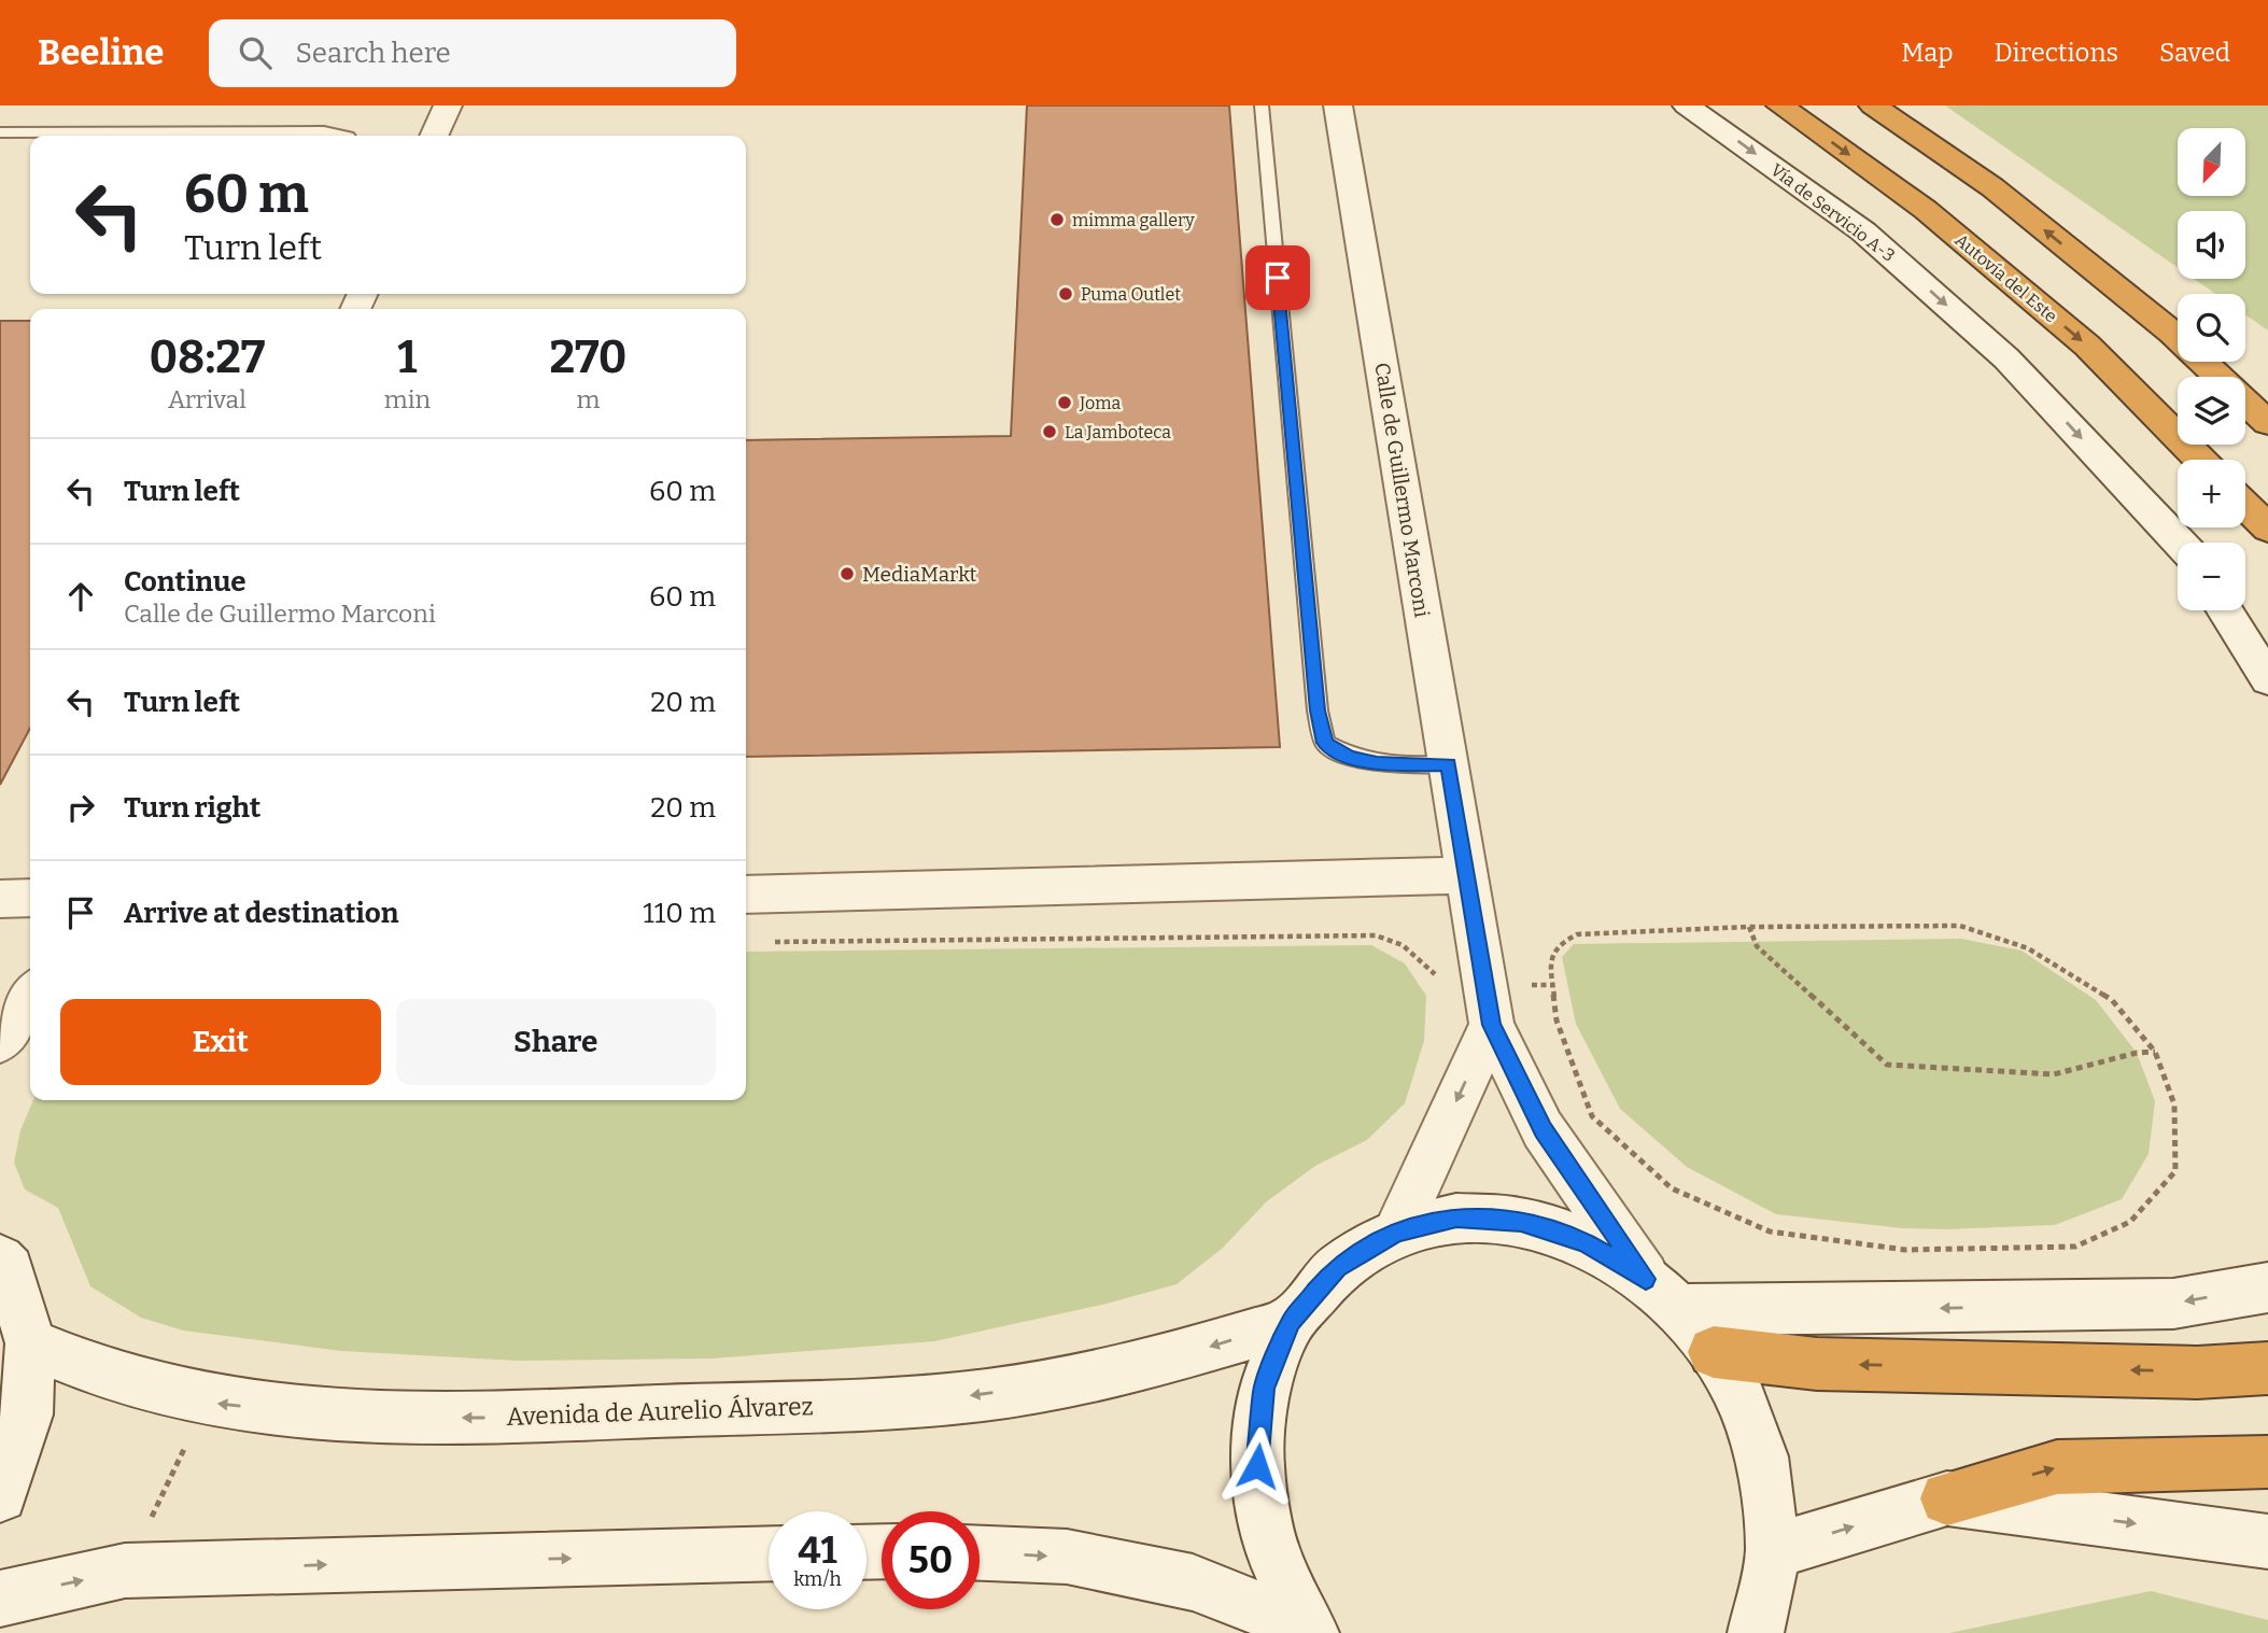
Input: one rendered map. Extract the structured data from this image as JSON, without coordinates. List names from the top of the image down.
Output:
{
  "streets": {
    "highway": ["Autovía del Este"],
    "main road": ["Vía de Servicio A-3", "Calle de Guillermo Marconi", "Avenida de Aurelio Álvarez"]
  },
  "one_way": ["Vía de Servicio A-3"],
  "places": [
    "mimma gallery",
    "Puma Outlet",
    "Joma",
    "La Jamboteca",
    "MediaMarkt"
  ],
  "north": "bottom left",
  "page": {
    "header": "Beeline",
    "search": "Search here",
    "nav": ["Map", "Directions", "Saved"],
    "map_buttons": ["+", "−"],
    "turn": ["60 m", "Turn left"],
    "eta": [
      "08:27",
      "Arrival",
      "1",
      "min",
      "270",
      "m"
    ],
    "list": [
      {
        "name": "Turn left",
        "value": "60 m"
      },
      {
        "name": "Continue",
        "note": "Calle de Guillermo Marconi",
        "value": "60 m"
      },
      {
        "name": "Turn left",
        "value": "20 m"
      },
      {
        "name": "Turn right",
        "value": "20 m"
      },
      {
        "name": "Arrive at destination",
        "value": "110 m"
      }
    ],
    "buttons": ["Exit", "Share"],
    "speed": "41 km/h",
    "limit": "50"
  }
}
